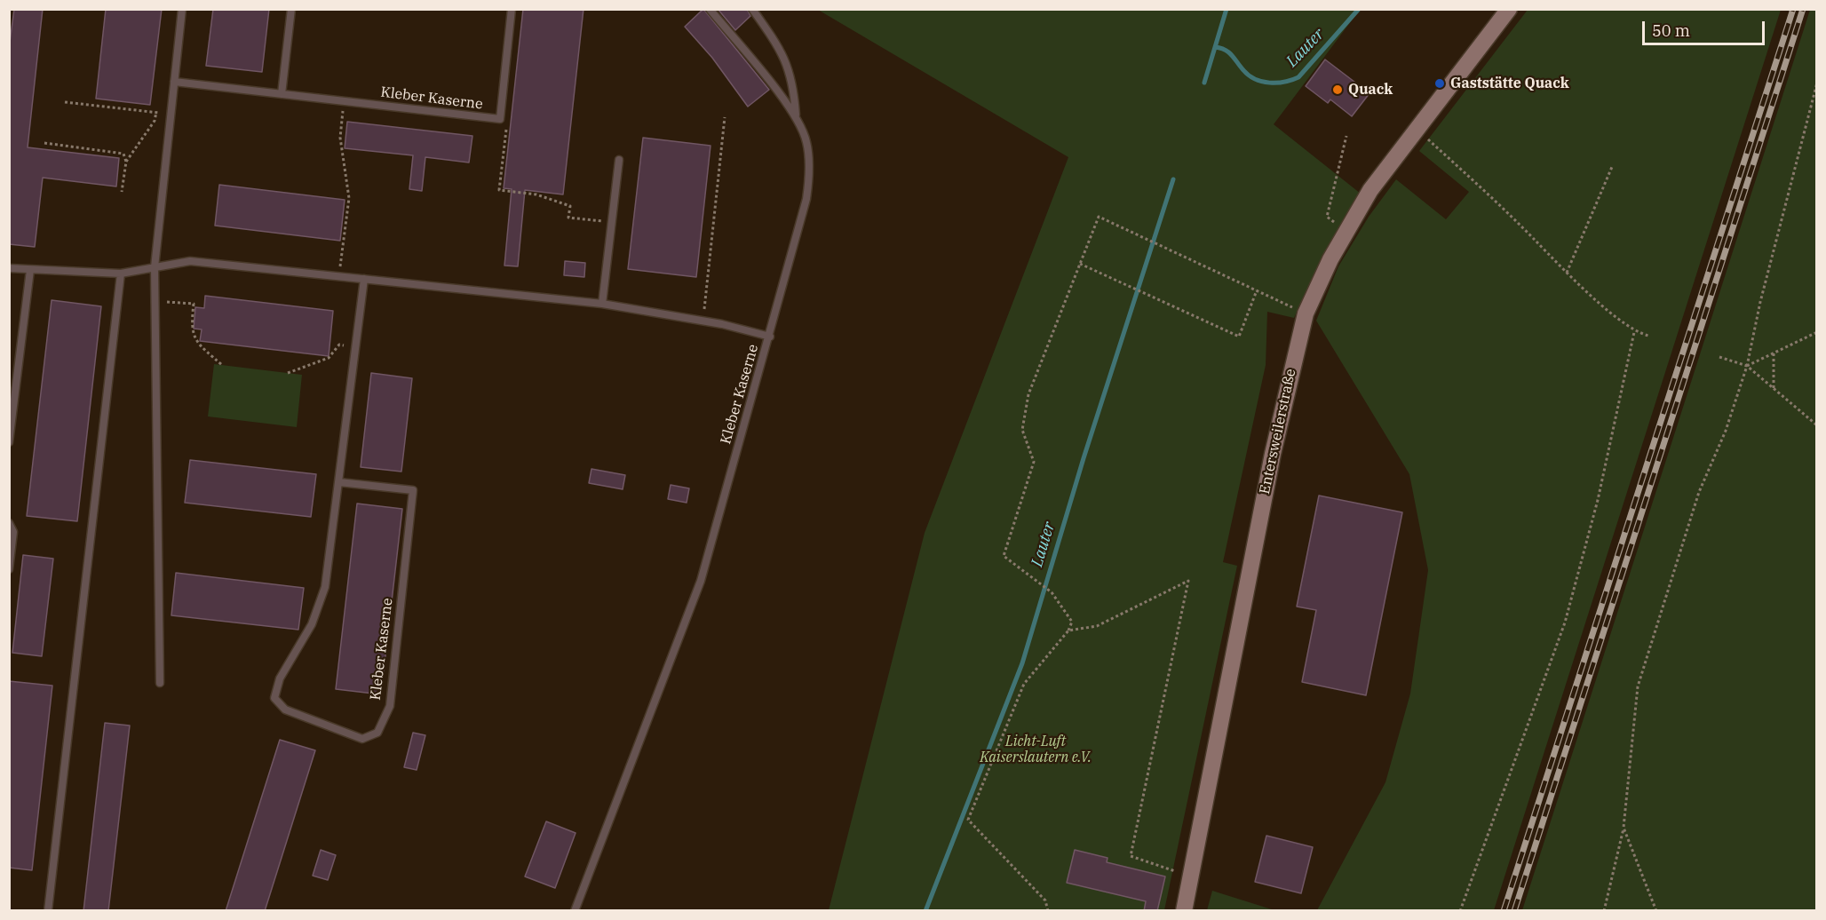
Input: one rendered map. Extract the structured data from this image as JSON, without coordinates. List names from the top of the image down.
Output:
{
  "streets": {
    "main road": ["Entersweilerstraße"],
    "lane": ["Kleber Kaserne"]
  },
  "water": ["Lauter"],
  "parks": ["Licht-Luft Kaiserslautern e.V."],
  "places": ["Gaststätte Quack", "Quack"],
  "scale_bar": "50 m"
}
